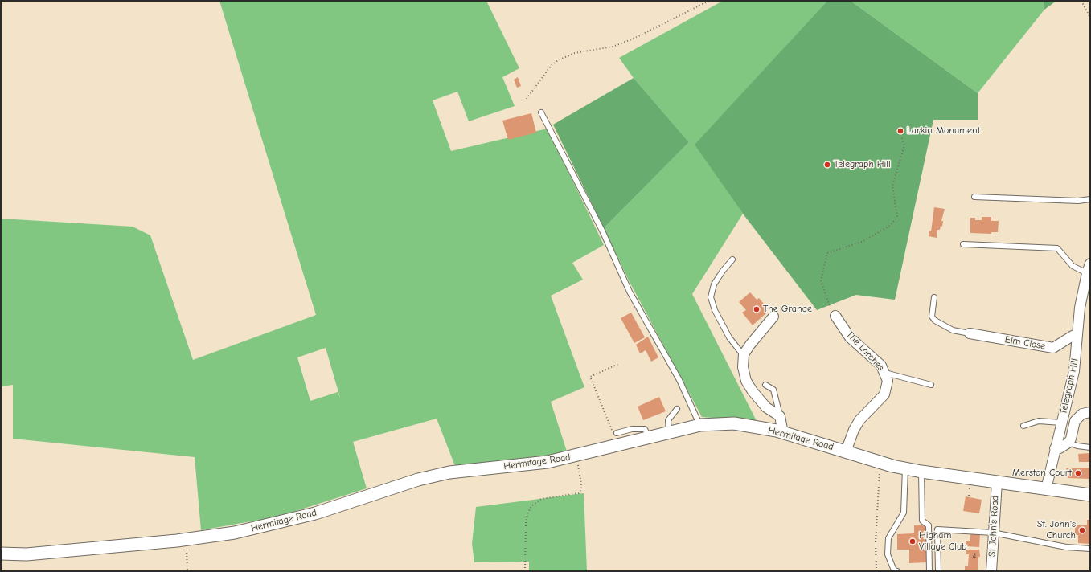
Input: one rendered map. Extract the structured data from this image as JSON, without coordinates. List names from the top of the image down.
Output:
{
  "streets": {
    "street": [
      "Elm Close",
      "The Larches",
      "Telegraph Hill",
      "Hermitage Road",
      "St John's Road"
    ]
  },
  "crossings": [
    ["Elm Close", "Telegraph Hill"],
    ["The Larches", "Hermitage Road"],
    ["Telegraph Hill", "Hermitage Road"],
    ["Hermitage Road", "St John's Road"]
  ],
  "places": [
    "Larkin Monument",
    "Telegraph Hill",
    "The Grange",
    "Merston Court",
    "St. John's Church",
    "Higham Village Club"
  ],
  "house_numbers": ["4"]
}
